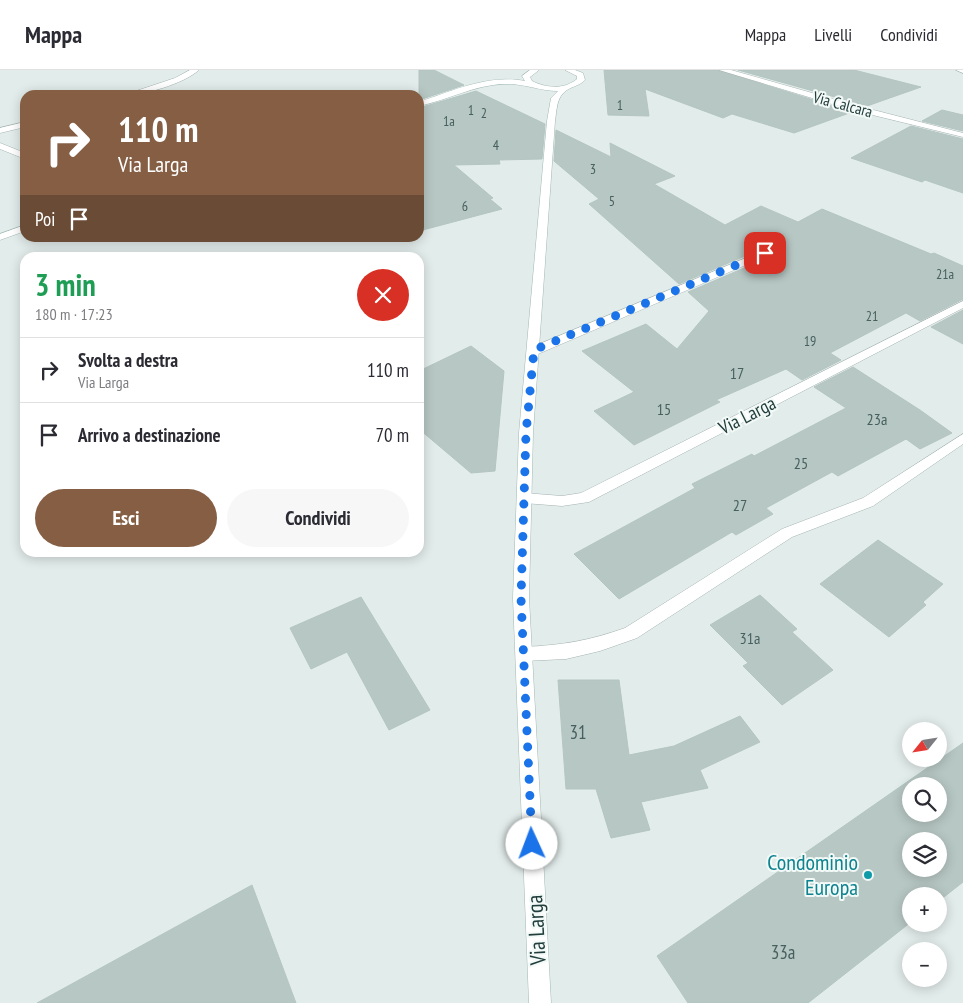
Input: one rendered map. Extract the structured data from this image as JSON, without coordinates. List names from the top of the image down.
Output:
{
  "streets": {
    "street": ["Via Calcara", "Via Larga"]
  },
  "places": ["Condominio Europa"],
  "house_numbers": [
    "1",
    "1",
    "2",
    "1a",
    "4",
    "3",
    "5",
    "6",
    "21a",
    "21",
    "19",
    "17",
    "15",
    "23a",
    "25",
    "27",
    "31a",
    "31",
    "33a"
  ],
  "north": "bottom left",
  "page": {
    "header": "Mappa",
    "nav": ["Mappa", "Livelli", "Condividi"],
    "turn": ["110 m", "Via Larga"],
    "then": "Poi",
    "heading": ["3 min", "180 m · 17:23"],
    "list": [
      {
        "name": "Svolta a destra",
        "note": "Via Larga",
        "value": "110 m"
      },
      {
        "name": "Arrivo a destinazione",
        "value": "70 m"
      }
    ],
    "buttons": ["Esci", "Condividi"],
    "map_buttons": ["+", "−"]
  }
}
